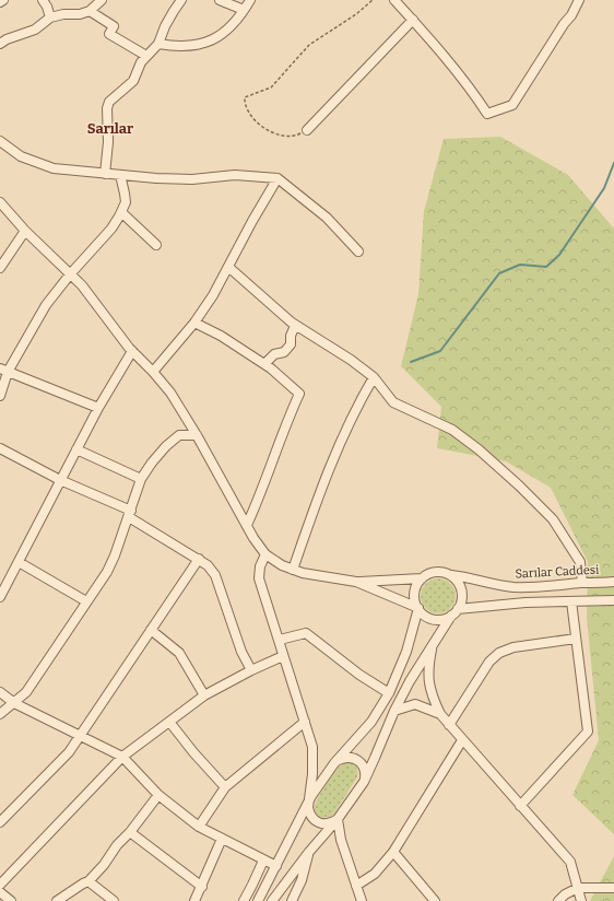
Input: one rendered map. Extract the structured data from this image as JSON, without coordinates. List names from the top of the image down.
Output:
{
  "streets": {
    "street": ["Sarılar Caddesi"]
  },
  "districts": ["Sarılar"]
}
